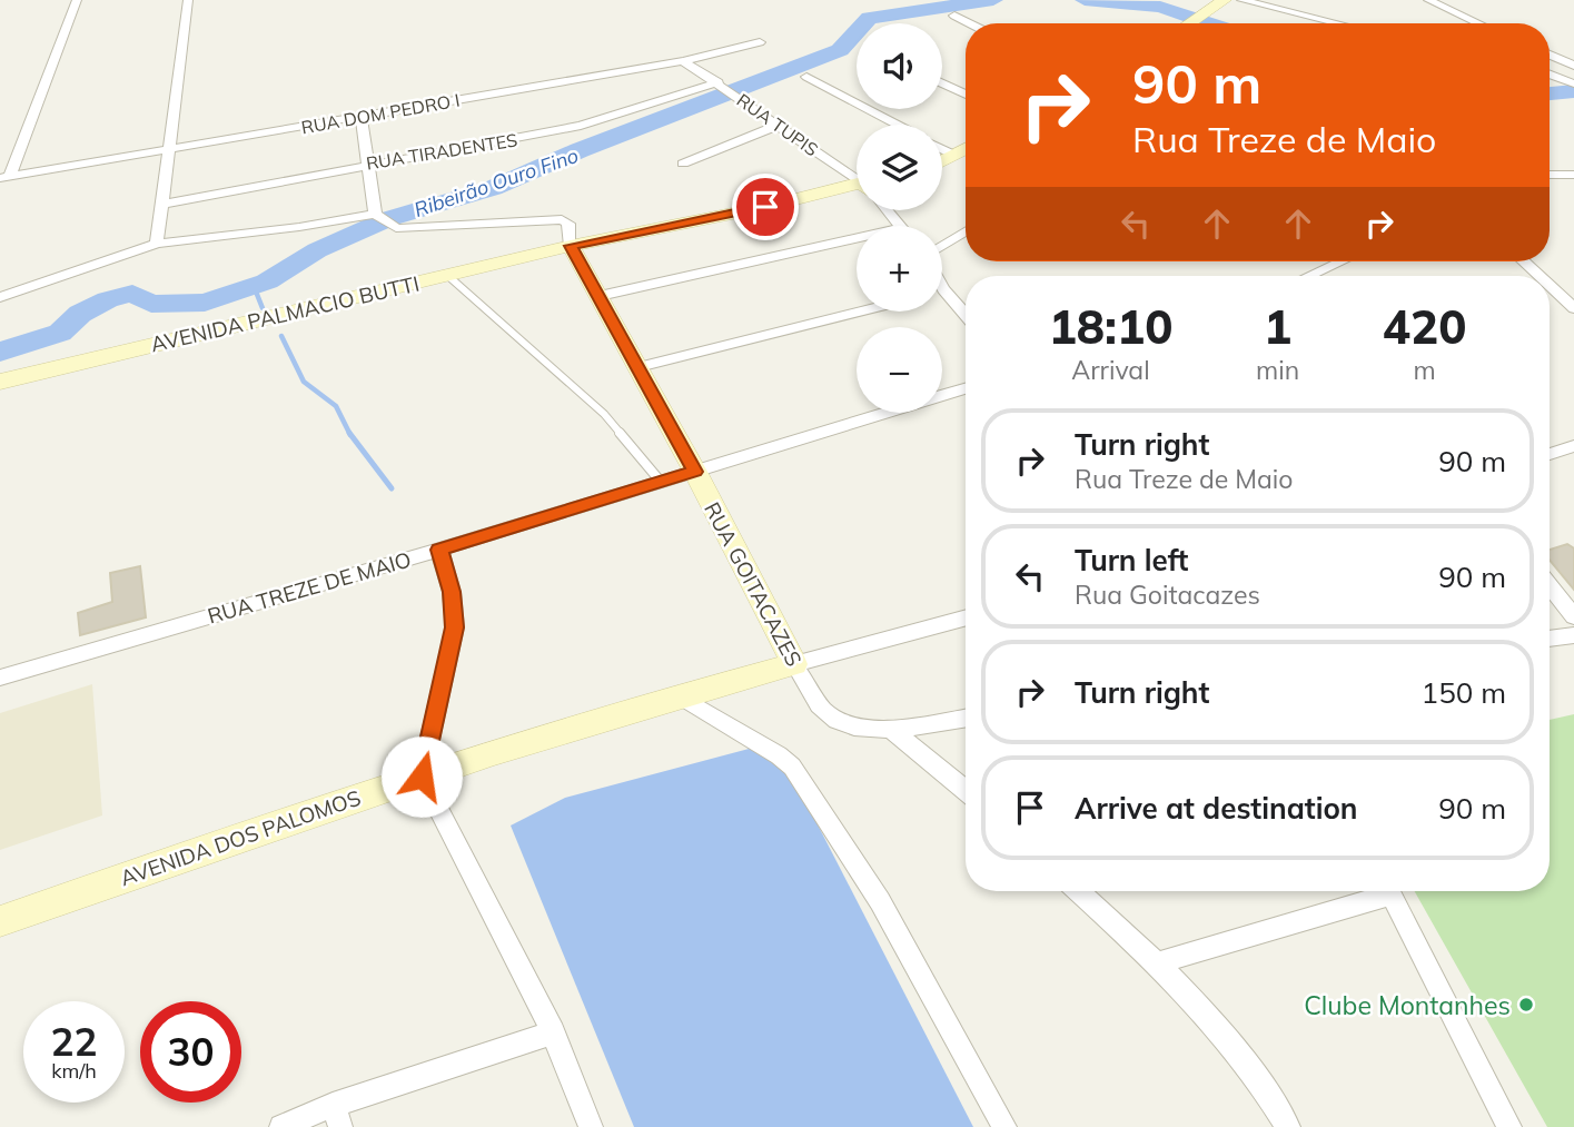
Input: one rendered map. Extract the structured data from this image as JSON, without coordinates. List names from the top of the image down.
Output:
{
  "streets": {
    "street": [
      "RUA DOM PEDRO I",
      "RUA TUPIS",
      "RUA TIRADENTES",
      "AVENIDA PALMACIO BUTTI",
      "RUA GOITACAZES",
      "RUA TREZE DE MAIO",
      "AVENIDA DOS PALOMOS"
    ]
  },
  "crossings": [
    ["RUA DOM PEDRO I", "RUA TUPIS"],
    ["RUA TUPIS", "RUA TIRADENTES"],
    ["AVENIDA PALMACIO BUTTI", "RUA GOITACAZES"],
    ["RUA GOITACAZES", "RUA TREZE DE MAIO"],
    ["RUA GOITACAZES", "AVENIDA DOS PALOMOS"]
  ],
  "water": ["Ribeirão Ouro Fino"],
  "places": ["Clube Montanhes"],
  "page": {
    "map_buttons": ["+", "−"],
    "turn": ["90 m", "Rua Treze de Maio"],
    "eta": [
      "18:10",
      "Arrival",
      "1",
      "min",
      "420",
      "m"
    ],
    "list": [
      {
        "name": "Turn right",
        "note": "Rua Treze de Maio",
        "value": "90 m"
      },
      {
        "name": "Turn left",
        "note": "Rua Goitacazes",
        "value": "90 m"
      },
      {
        "name": "Turn right",
        "value": "150 m"
      },
      {
        "name": "Arrive at destination",
        "value": "90 m"
      }
    ],
    "speed": "22 km/h",
    "limit": "30"
  }
}
